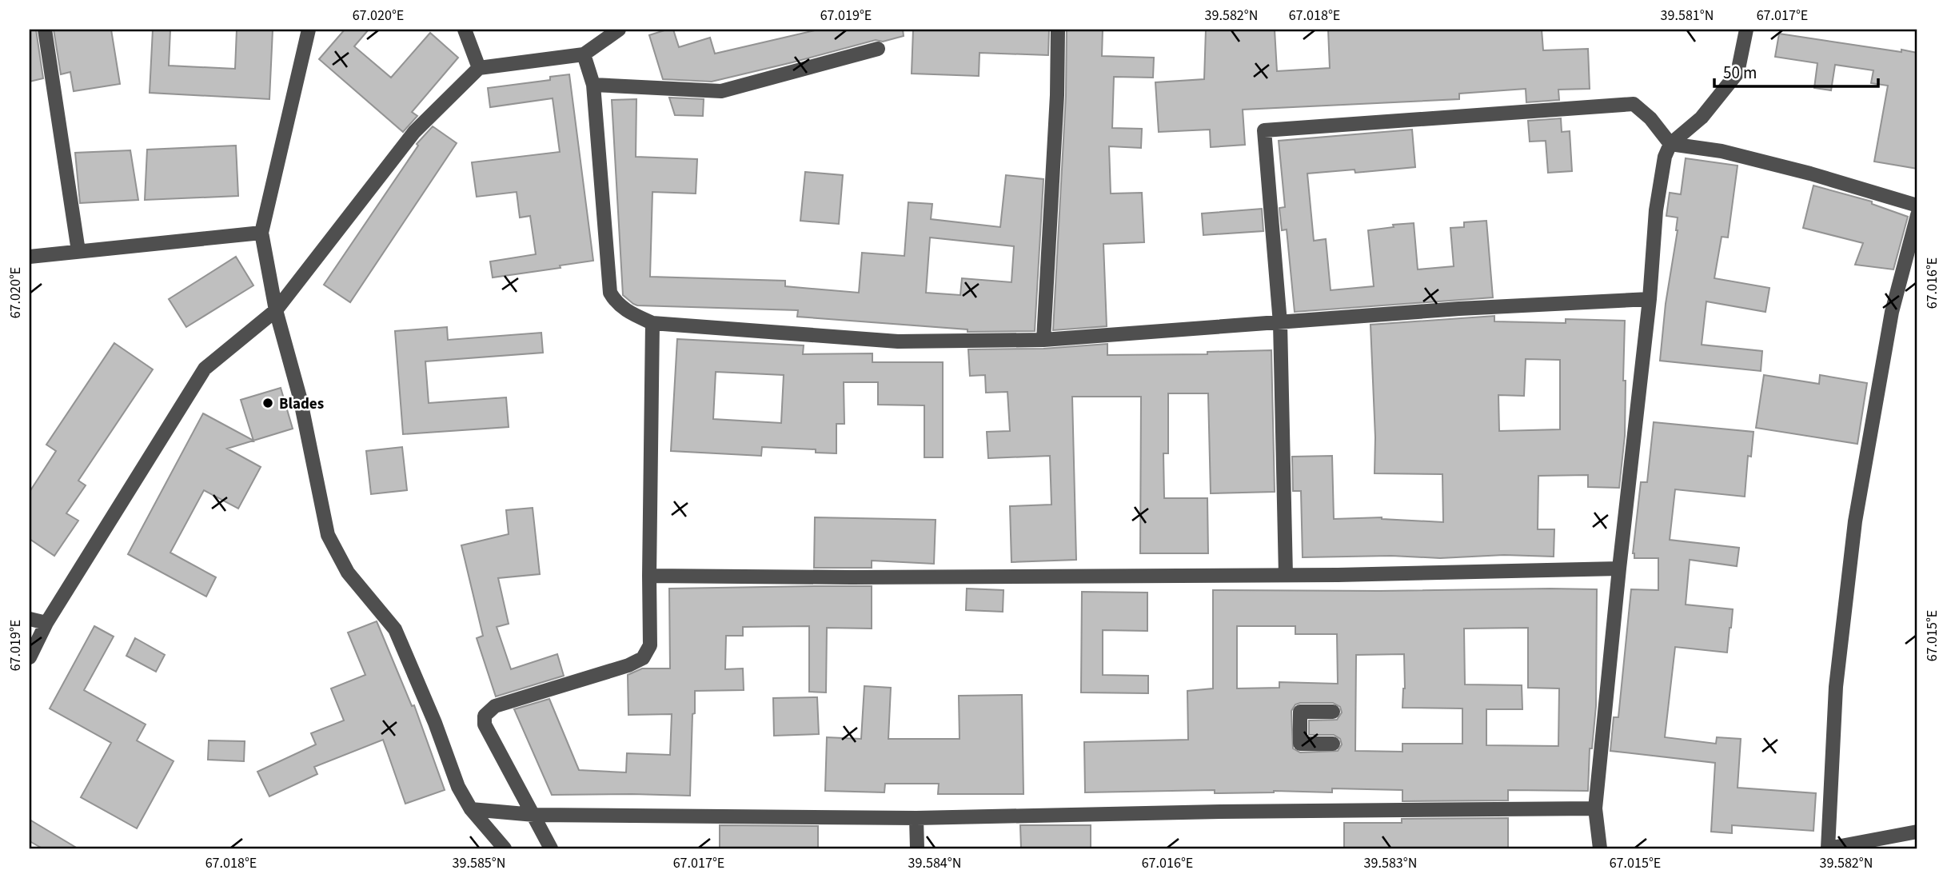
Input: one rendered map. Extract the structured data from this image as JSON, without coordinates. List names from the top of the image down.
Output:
{
  "places": ["Blades"],
  "scale_bar": "50 m",
  "coordinates": [
    "67.020°E",
    "67.019°E",
    "39.582°N",
    "67.018°E",
    "39.581°N",
    "67.017°E",
    "67.016°E",
    "67.015°E",
    "39.585°N",
    "39.584°N",
    "39.583°N"
  ]
}
